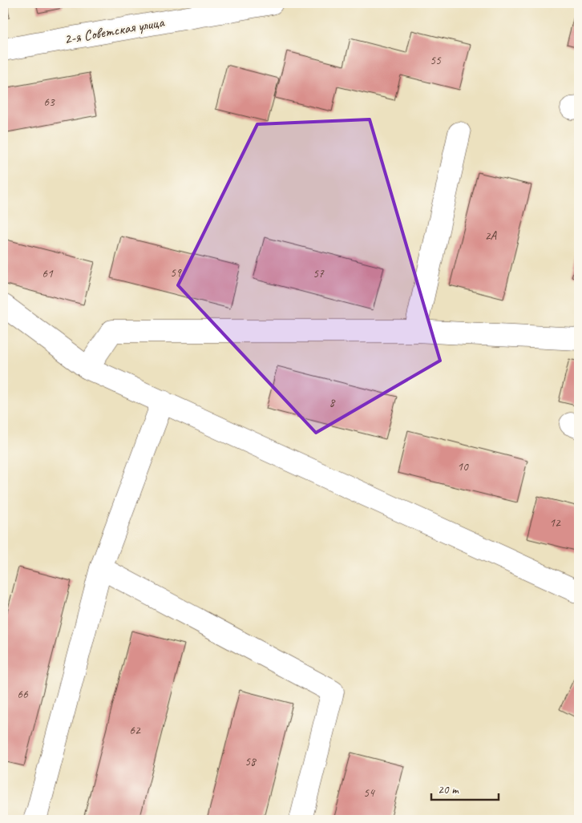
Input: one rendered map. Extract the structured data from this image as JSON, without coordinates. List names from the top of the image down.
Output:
{
  "streets": {
    "street": ["2-я Советская улица"]
  },
  "house_numbers": [
    "55",
    "63",
    "2А",
    "59",
    "61",
    "57",
    "8",
    "10",
    "12",
    "66",
    "62",
    "58",
    "54"
  ],
  "scale_bar": "20 m"
}
